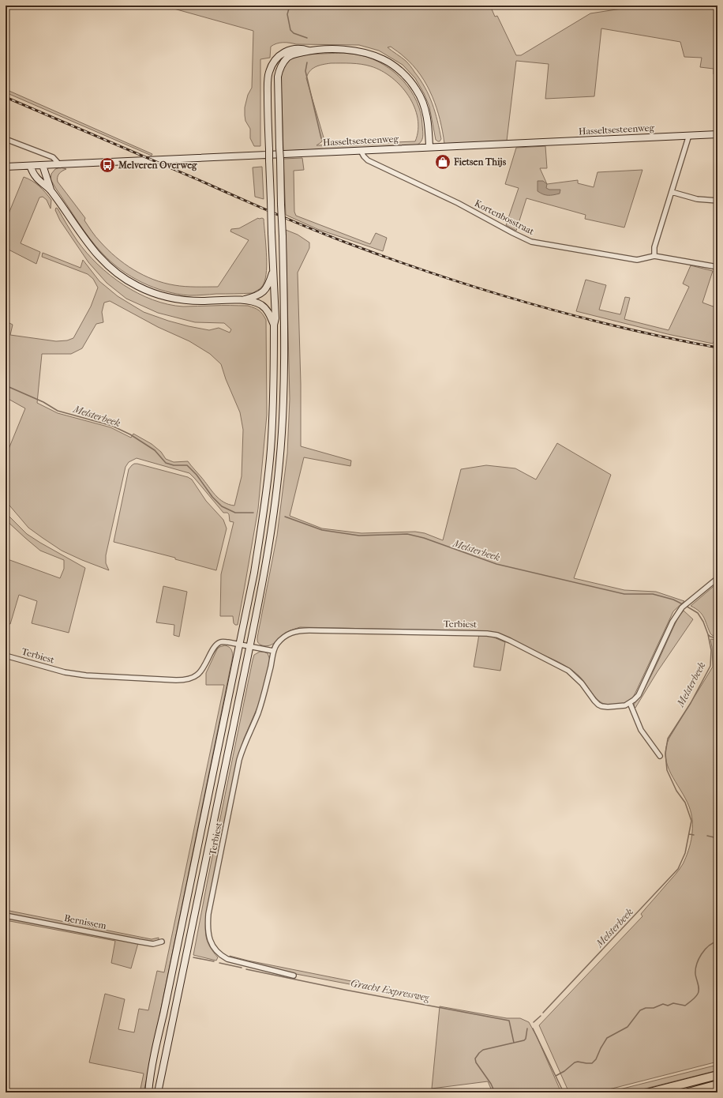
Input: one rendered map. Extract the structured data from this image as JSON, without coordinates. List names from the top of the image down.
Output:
{
  "streets": {
    "main road": ["Hasseltsesteenweg"],
    "street": ["Kortenbosstraat", "Terbiest", "Bernissem"]
  },
  "crossings": [
    ["Hasseltsesteenweg", "Kortenbosstraat"]
  ],
  "water": ["Melsterbeek", "Gracht Expressweg"],
  "places": {
    "shop": ["Fietsen Thijs"],
    "bus stop": ["Melveren Overweg"]
  }
}
